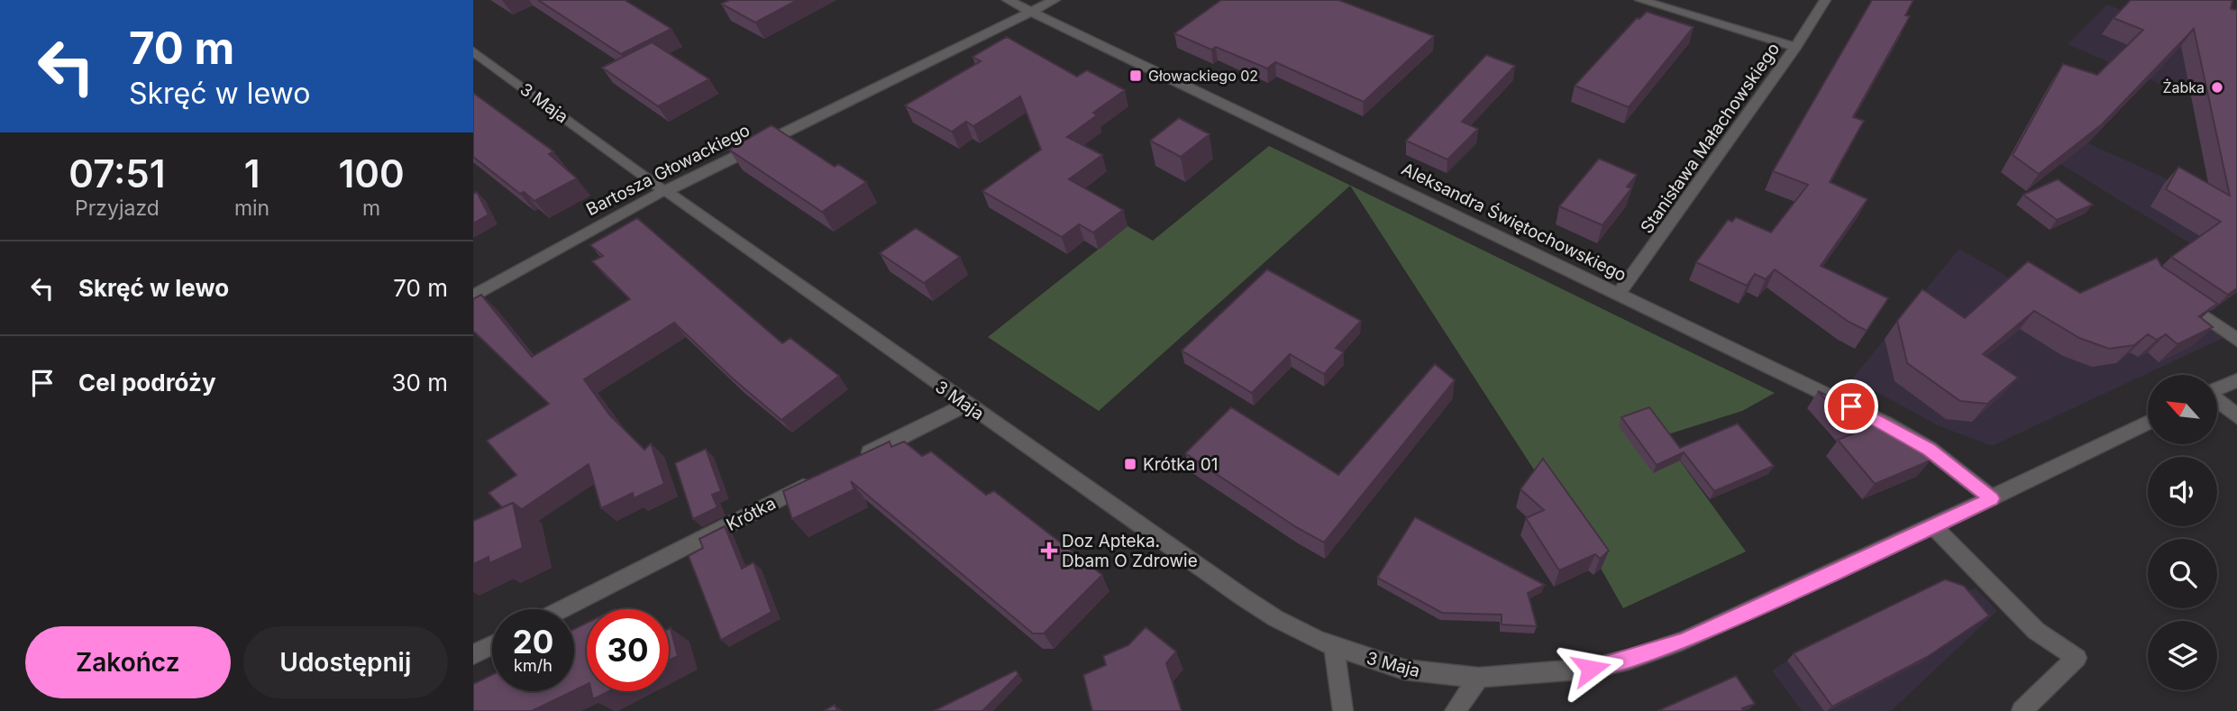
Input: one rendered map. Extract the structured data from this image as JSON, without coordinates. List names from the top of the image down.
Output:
{
  "streets": {
    "street": [
      "3 Maja",
      "Stanisława Małachowskiego",
      "Bartosza Głowackiego",
      "Aleksandra Świętochowskiego",
      "Krótka"
    ]
  },
  "crossings": [
    ["3 Maja", "Bartosza Głowackiego"],
    ["3 Maja", "Aleksandra Świętochowskiego"],
    ["Stanisława Małachowskiego", "Aleksandra Świętochowskiego"],
    ["Bartosza Głowackiego", "Aleksandra Świętochowskiego"]
  ],
  "places": {
    "transit": ["Głowackiego 02", "Krótka 01"],
    "other": ["Żabka"],
    "health": ["Doz Apteka. Dbam O Zdrowie"]
  },
  "north": "top left",
  "page": {
    "turn": ["70 m", "Skręć w lewo"],
    "eta": [
      "07:51",
      "Przyjazd",
      "1",
      "min",
      "100",
      "m"
    ],
    "list": [
      {
        "name": "Skręć w lewo",
        "value": "70 m"
      },
      {
        "name": "Cel podróży",
        "value": "30 m"
      }
    ],
    "speed": "20 km/h",
    "limit": "30",
    "buttons": ["Zakończ", "Udostępnij"]
  }
}
